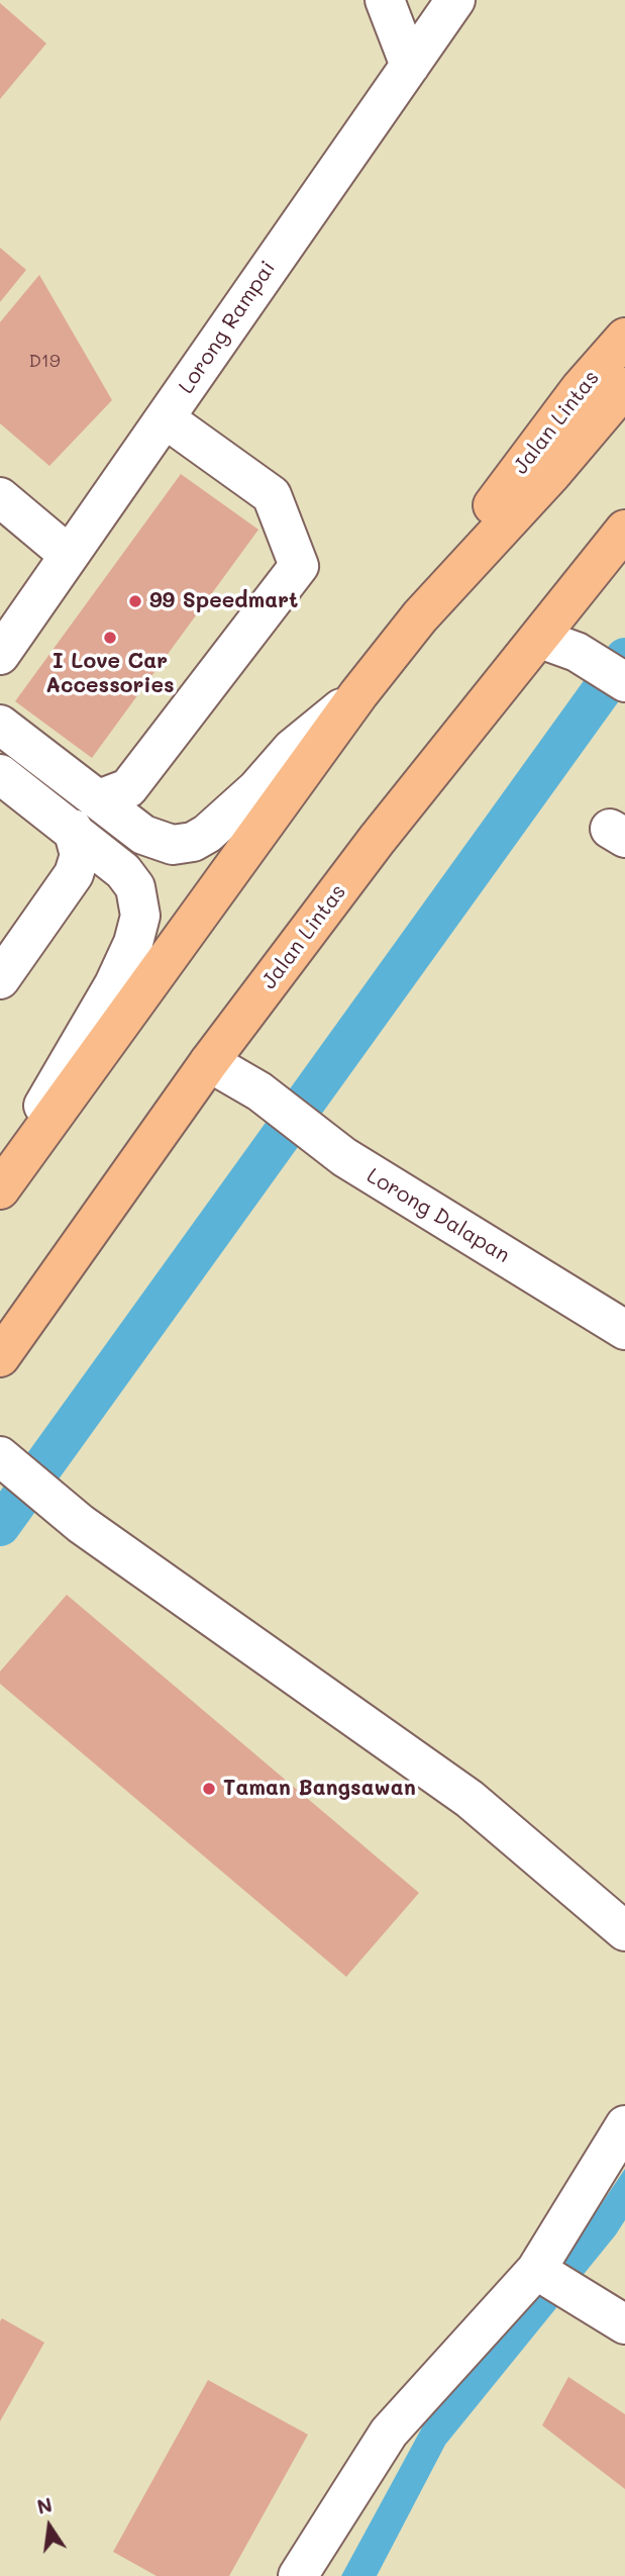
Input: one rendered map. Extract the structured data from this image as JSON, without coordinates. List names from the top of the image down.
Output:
{
  "streets": {
    "highway": ["Jalan Lintas"],
    "street": ["Lorong Rampai", "Lorong Dalapan"]
  },
  "crossings": [
    ["Jalan Lintas", "Lorong Dalapan"]
  ],
  "places": ["99 Speedmart", "I Love Car Accessories", "Taman Bangsawan"],
  "house_numbers": ["D19"],
  "north": "top"
}
